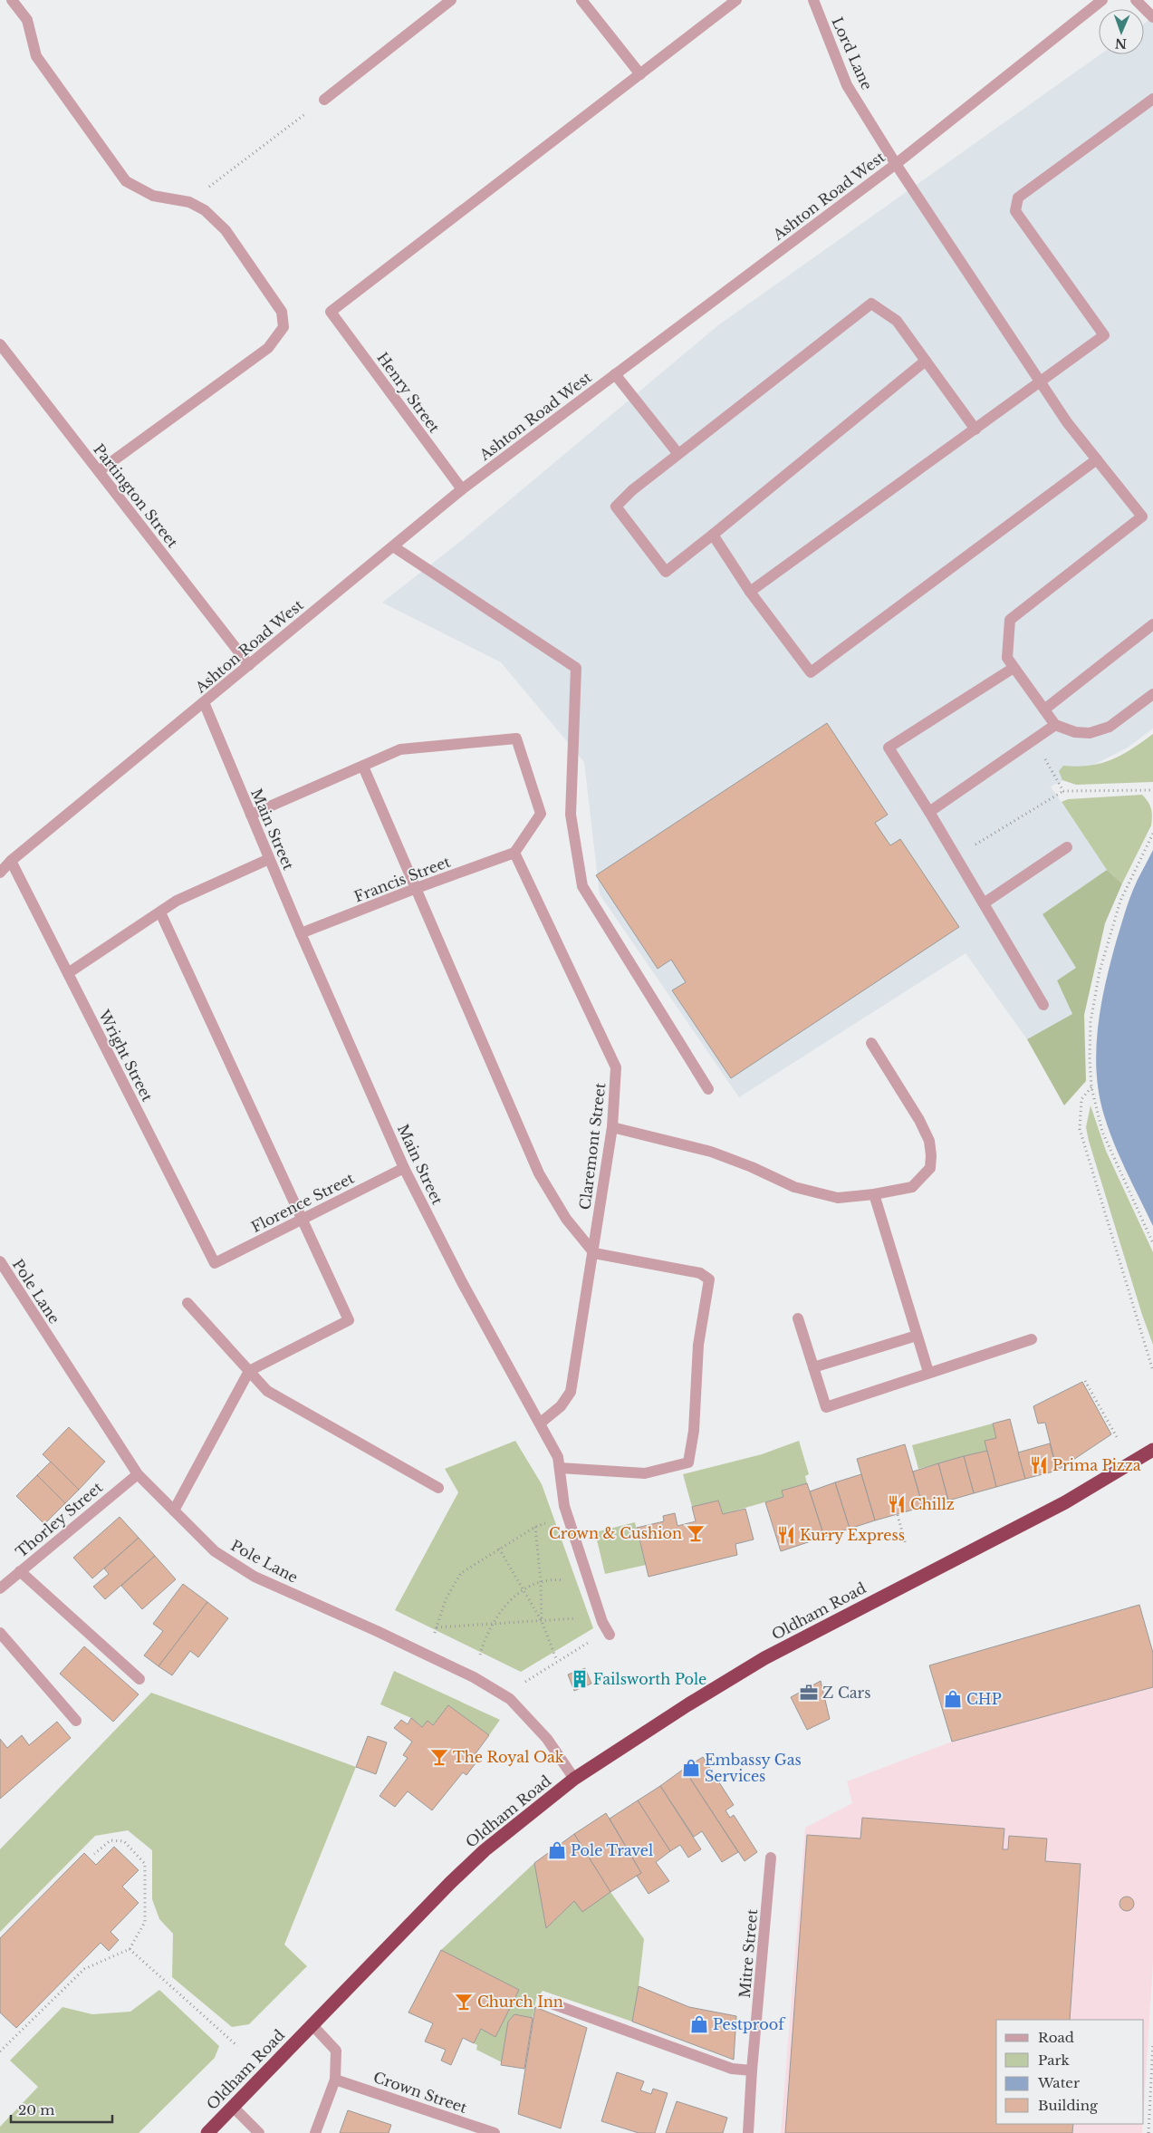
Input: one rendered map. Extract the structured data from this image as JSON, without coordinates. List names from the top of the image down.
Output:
{
  "streets": {
    "highway": ["Oldham Road"],
    "street": [
      "Lord Lane",
      "Ashton Road West",
      "Henry Street",
      "Partington Street",
      "Main Street",
      "Francis Street",
      "Wright Street",
      "Claremont Street",
      "Florence Street",
      "Pole Lane",
      "Thorley Street",
      "Mitre Street",
      "Crown Street"
    ]
  },
  "crossings": [
    ["Lord Lane", "Ashton Road West"],
    ["Ashton Road West", "Henry Street"],
    ["Ashton Road West", "Partington Street"],
    ["Ashton Road West", "Main Street"],
    ["Ashton Road West", "Wright Street"],
    ["Main Street", "Francis Street"],
    ["Main Street", "Claremont Street"],
    ["Main Street", "Florence Street"],
    ["Francis Street", "Claremont Street"],
    ["Wright Street", "Florence Street"],
    ["Pole Lane", "Thorley Street"],
    ["Pole Lane", "Oldham Road"]
  ],
  "places": {
    "restaurant": ["Prima Pizza", "Chillz", "Kurry Express"],
    "bar": ["Crown & Cushion", "The Royal Oak", "Church Inn"],
    "building": ["Failsworth Pole"],
    "office": ["Z Cars"],
    "shop": [
      "CHP",
      "Embassy Gas Services",
      "Pole Travel",
      "Pestproof"
    ]
  },
  "legend": [
    "Road",
    "Park",
    "Water",
    "Building"
  ],
  "scale_bar": "20 m",
  "north": "bottom"
}
